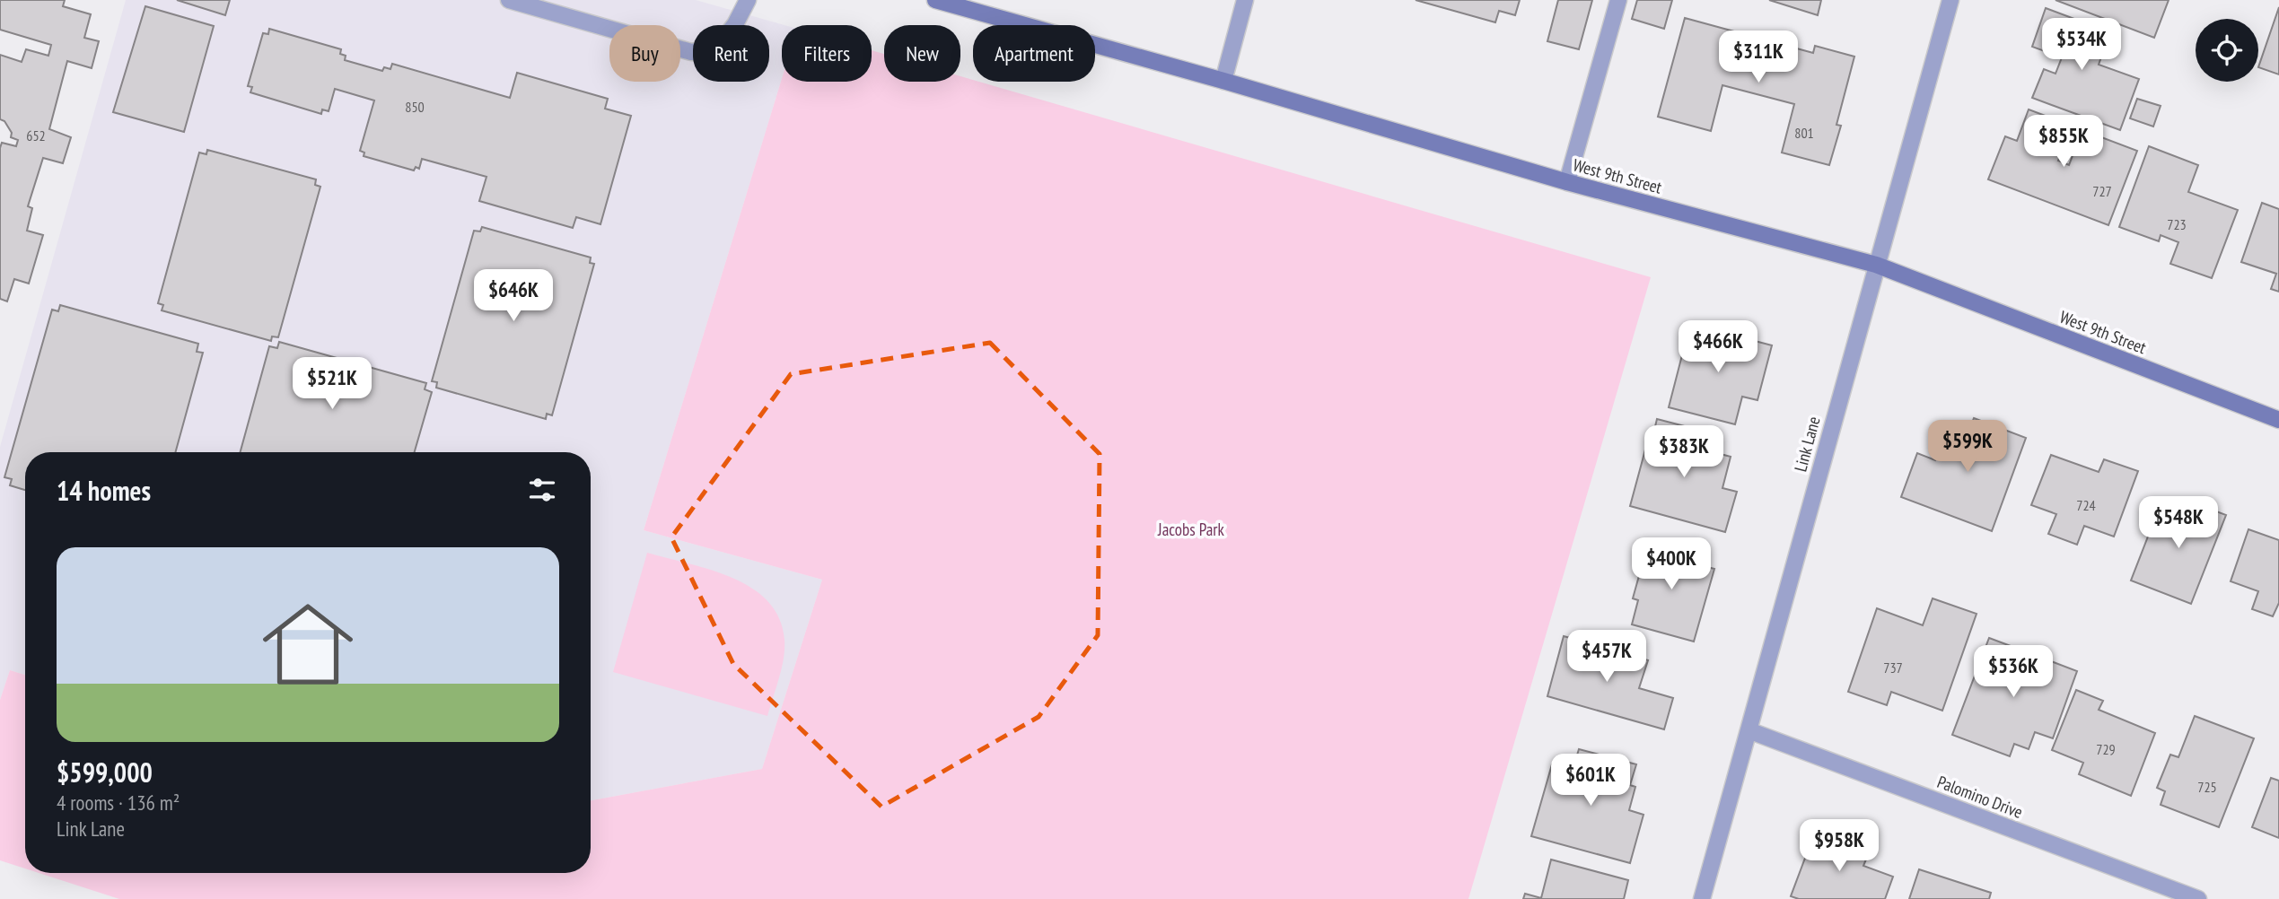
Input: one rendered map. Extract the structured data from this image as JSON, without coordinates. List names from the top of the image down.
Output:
{
  "streets": {
    "street": ["West 9th Street", "Link Lane", "Palomino Drive"]
  },
  "crossings": [
    ["West 9th Street", "Link Lane"],
    ["Link Lane", "Palomino Drive"]
  ],
  "parks": ["Jacobs Park"],
  "house_numbers": [
    "850",
    "801",
    "652",
    "727",
    "723",
    "724",
    "737",
    "729",
    "725"
  ],
  "page": {
    "price": [
      "$534K",
      "$311K",
      "$855K",
      "$646K",
      "$466K",
      "$521K",
      "$599K",
      "$383K",
      "$548K",
      "$400K",
      "$457K",
      "$536K",
      "$601K",
      "$958K"
    ],
    "chip": [
      "Buy",
      "Rent",
      "Filters",
      "New",
      "Apartment"
    ],
    "heading": "14 homes",
    "list": [
      {
        "name": "$599,000",
        "note": "4 rooms · 136 m² · Link Lane"
      }
    ]
  }
}
